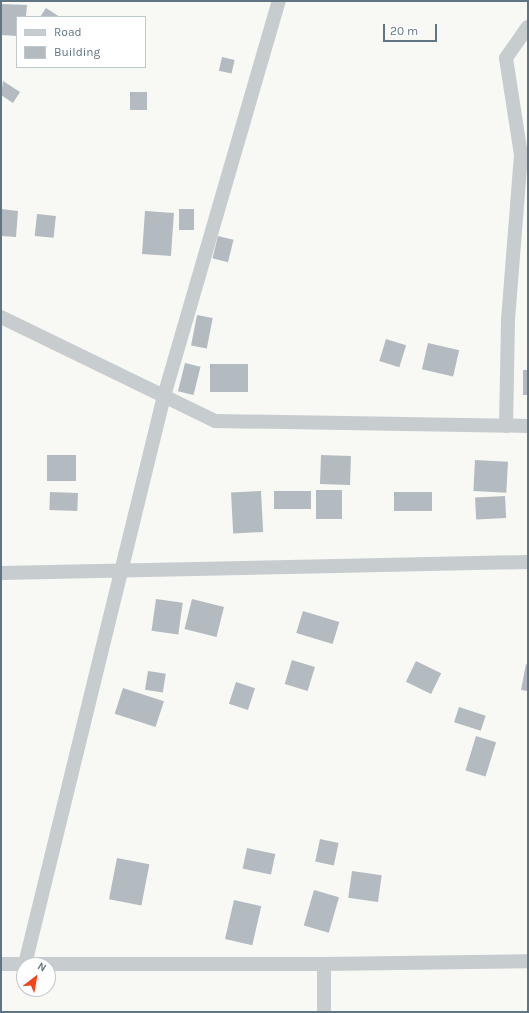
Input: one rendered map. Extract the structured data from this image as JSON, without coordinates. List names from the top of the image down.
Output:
{
  "legend": ["Road", "Building"],
  "scale_bar": "20 m",
  "north": "top right"
}
